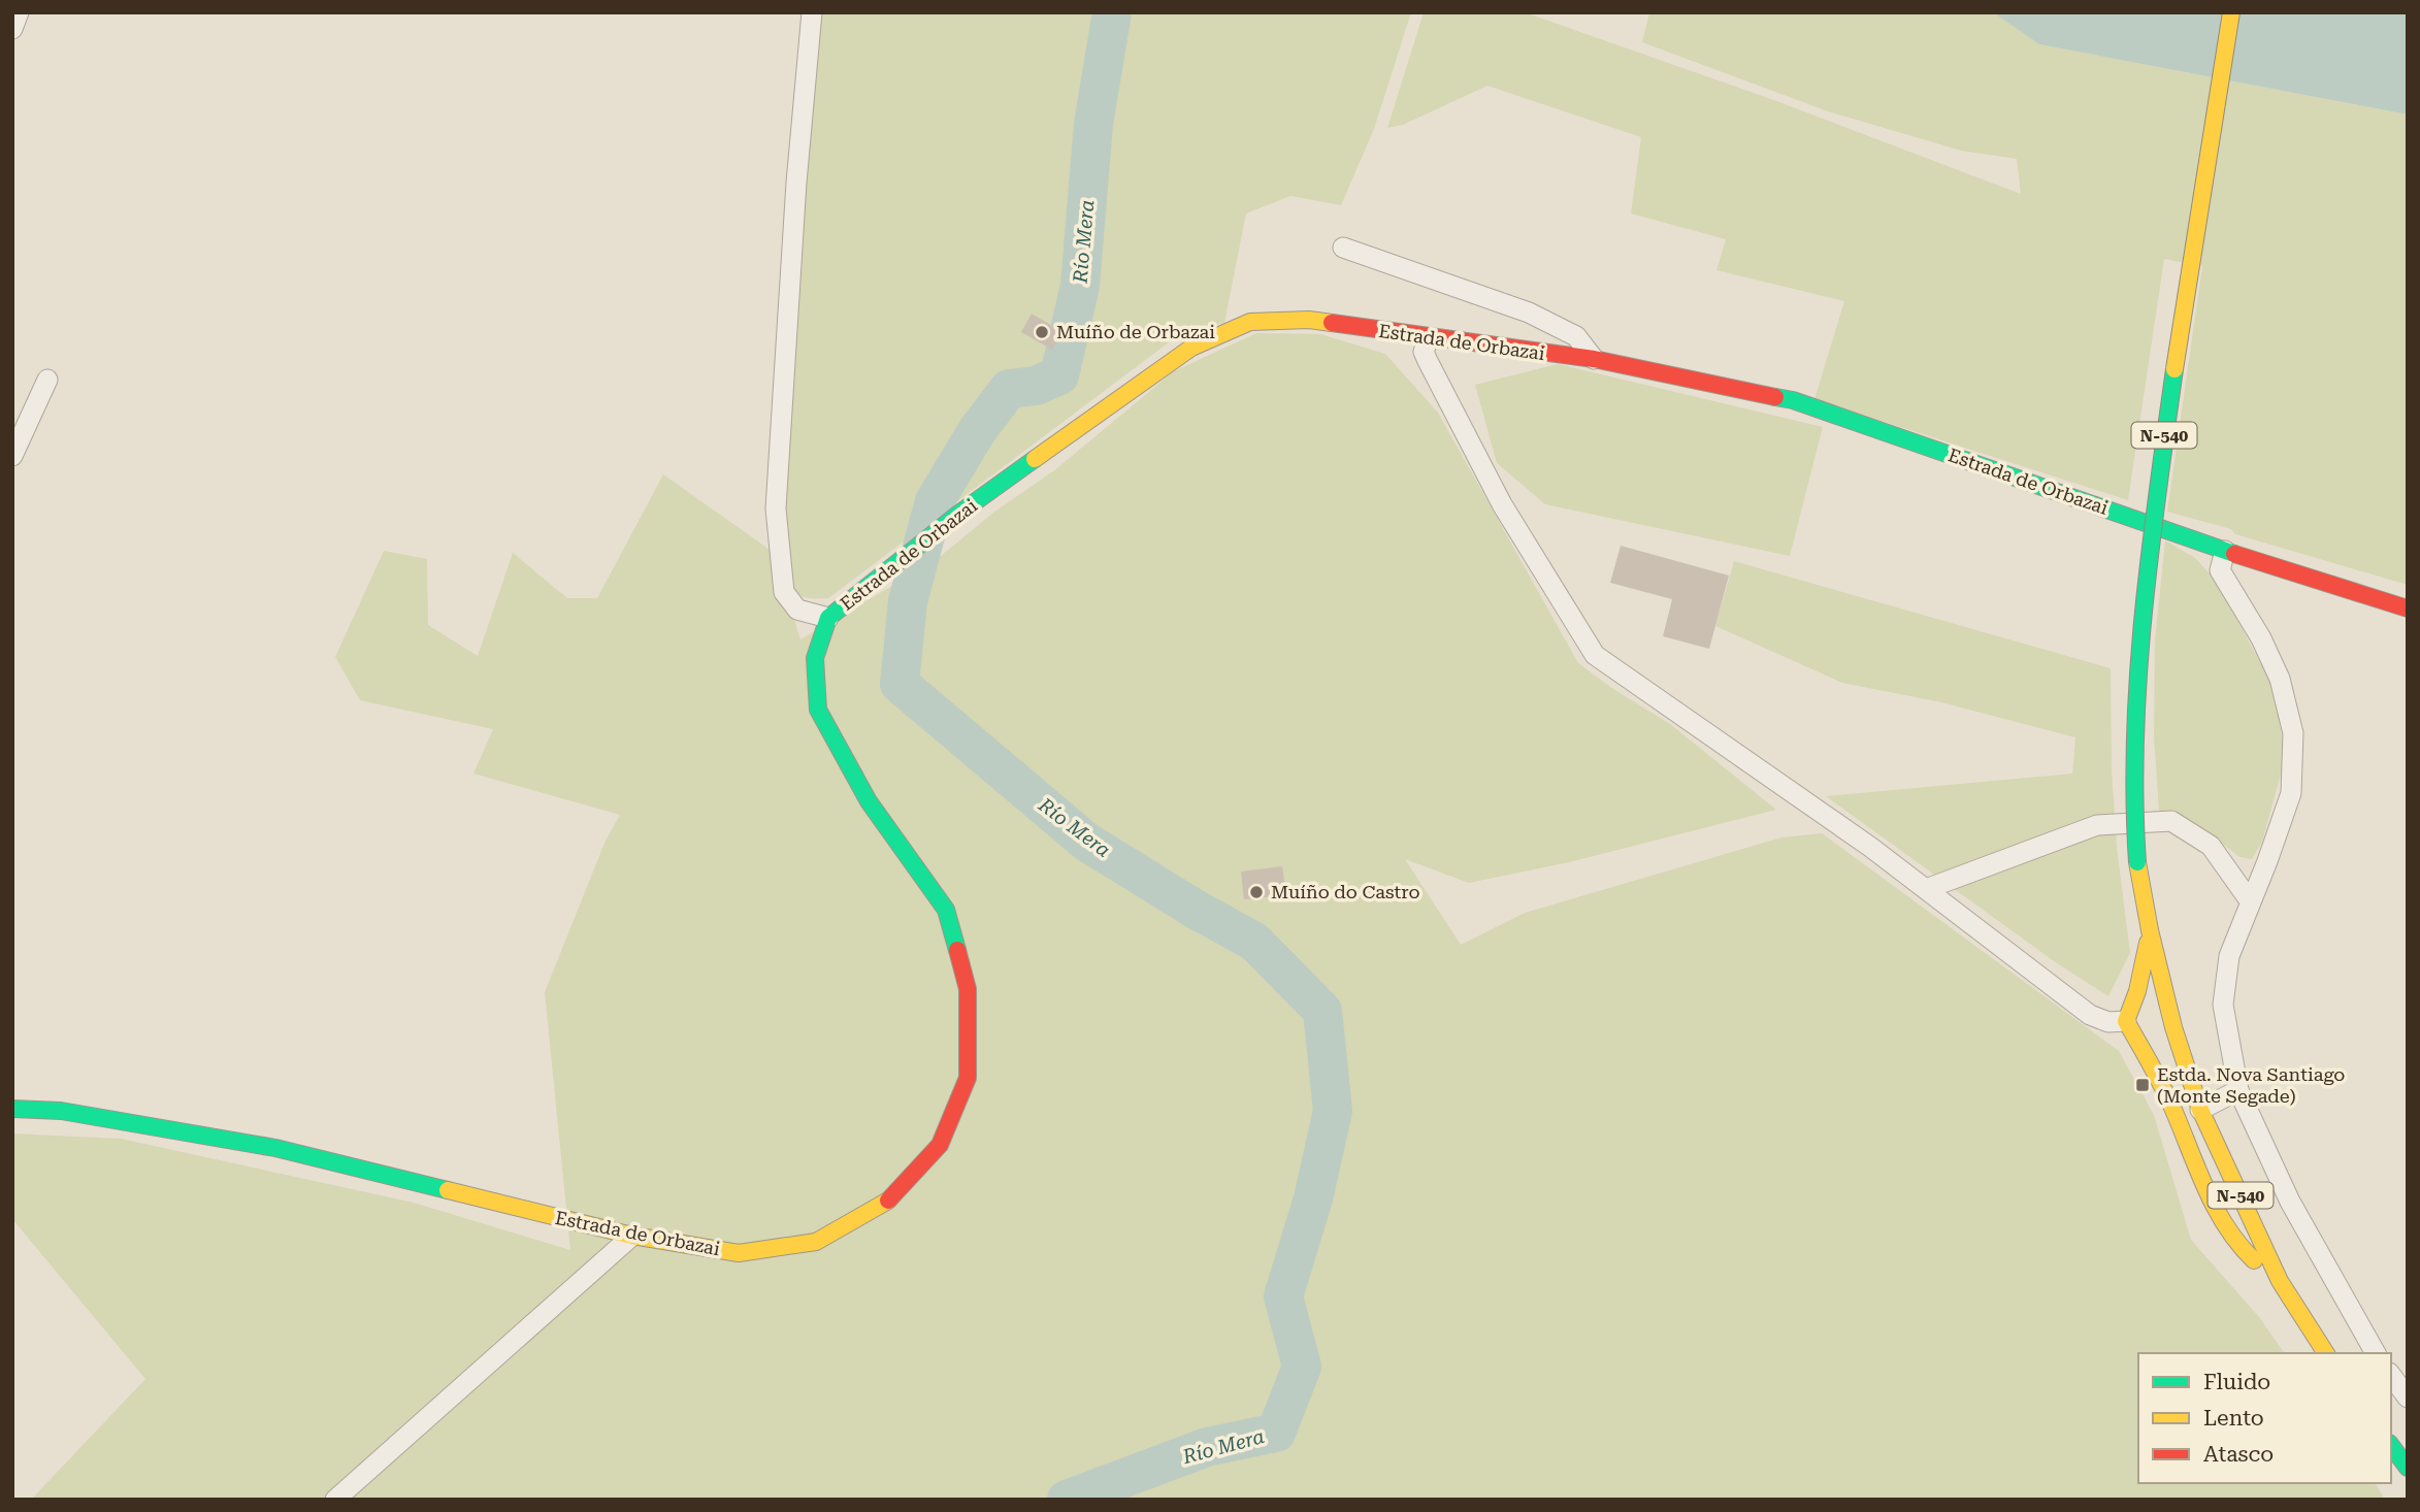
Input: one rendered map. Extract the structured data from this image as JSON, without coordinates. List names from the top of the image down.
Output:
{
  "streets": {
    "main road": ["Estrada de Orbazai", "N-540"]
  },
  "water": ["Río Mera"],
  "places": {
    "other": ["Muíño de Orbazai", "Muíño do Castro"],
    "transit": ["Estda. Nova Santiago (Monte Segade)"]
  },
  "legend": ["Fluido", "Lento", "Atasco"]
}
